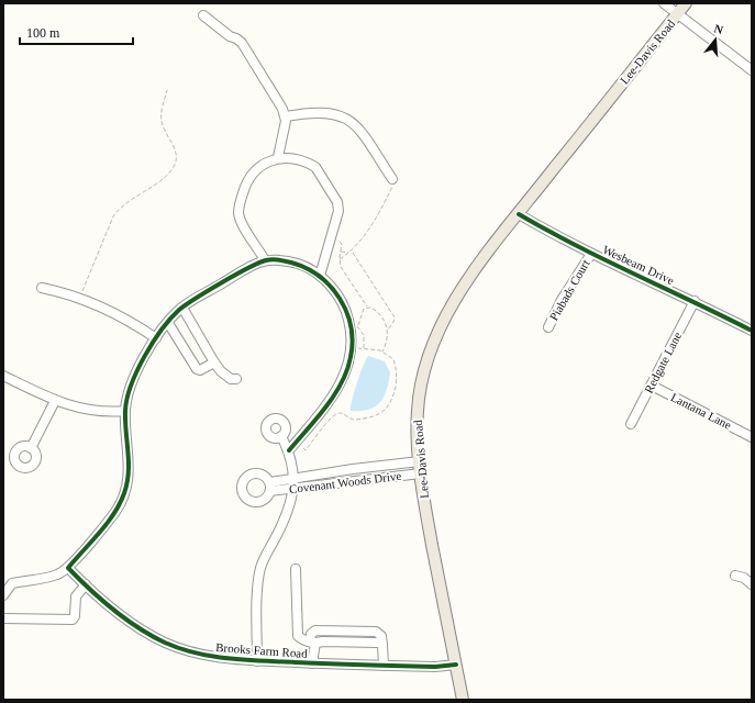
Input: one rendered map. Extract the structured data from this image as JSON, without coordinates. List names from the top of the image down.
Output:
{
  "streets": {
    "main road": ["Lee-Davis Road"],
    "street": [
      "Wesbeam Drive",
      "Piabads Court",
      "Redgate Lane",
      "Lantana Lane",
      "Covenant Woods Drive",
      "Brooks Farm Road"
    ]
  },
  "crossings": [
    ["Lee-Davis Road", "Wesbeam Drive"],
    ["Lee-Davis Road", "Covenant Woods Drive"],
    ["Lee-Davis Road", "Brooks Farm Road"],
    ["Wesbeam Drive", "Piabads Court"],
    ["Wesbeam Drive", "Redgate Lane"],
    ["Redgate Lane", "Lantana Lane"]
  ],
  "scale_bar": "100 m",
  "north": "top"
}
